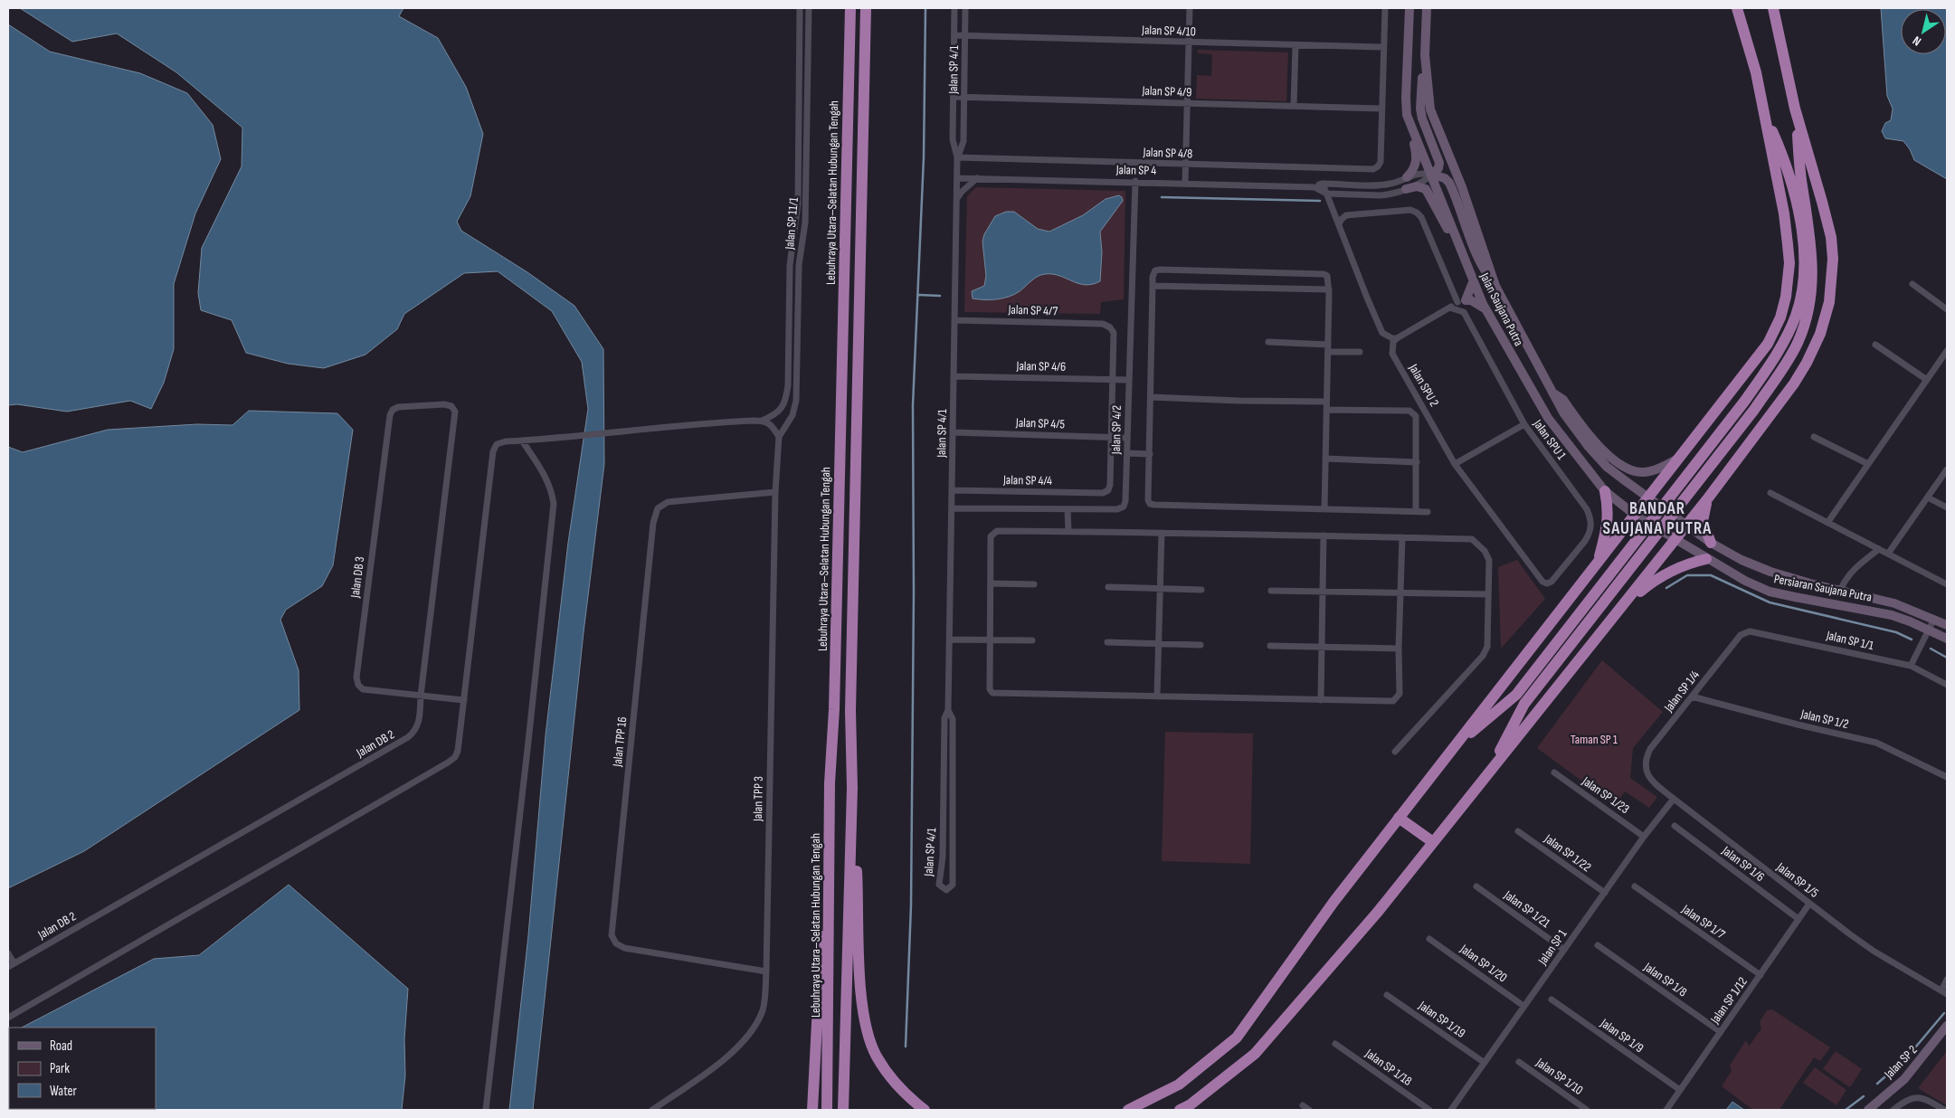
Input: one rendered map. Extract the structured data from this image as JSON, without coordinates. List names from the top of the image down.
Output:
{
  "streets": {
    "highway": ["Lebuhraya Utara–Selatan Hubungan Tengah"],
    "main road": ["Jalan Saujana Putra", "Persiaran Saujana Putra", "Jalan SP 2"],
    "street": [
      "Jalan SP 4/10",
      "Jalan SP 4/1",
      "Jalan SP 4/9",
      "Jalan SP 4/8",
      "Jalan SP 4",
      "Jalan SP 11/1",
      "Jalan SP 4/7",
      "Jalan SP 4/6",
      "Jalan SPU 2",
      "Jalan SP 4/5",
      "Jalan SP 4/2",
      "Jalan SPU 1",
      "Jalan SP 4/4",
      "Jalan DB 3",
      "Jalan SP 1/1",
      "Jalan SP 1/4",
      "Jalan SP 1/2",
      "Jalan TPP 16",
      "Jalan DB 2",
      "Jalan SP 1/23",
      "Jalan TPP 3",
      "Jalan SP 1/22",
      "Jalan SP 1/6",
      "Jalan SP 1/5",
      "Jalan SP 1/21",
      "Jalan SP 1/7",
      "Jalan SP 1",
      "Jalan SP 1/20",
      "Jalan SP 1/8",
      "Jalan SP 1/12",
      "Jalan SP 1/19",
      "Jalan SP 1/9",
      "Jalan SP 1/18",
      "Jalan SP 1/10"
    ]
  },
  "crossings": [
    ["Jalan SP 4/10", "Jalan SP 4/1"],
    ["Jalan SP 4/1", "Jalan SP 4/9"],
    ["Jalan SP 4/1", "Jalan SP 4/8"],
    ["Jalan SP 4/1", "Jalan SP 4"],
    ["Jalan SP 4/1", "Jalan SP 4/7"],
    ["Jalan SP 4/1", "Jalan SP 4/6"],
    ["Jalan SP 4/1", "Jalan SP 4/5"],
    ["Jalan SP 4/1", "Jalan SP 4/2"],
    ["Jalan SP 4/1", "Jalan SP 4/4"],
    ["Jalan SP 4/9", "Jalan SP 4/8"],
    ["Jalan SP 4", "Jalan Saujana Putra"],
    ["Jalan SP 4", "Jalan SP 4/2"],
    ["Jalan SP 11/1", "Jalan TPP 3"],
    ["Jalan Saujana Putra", "Persiaran Saujana Putra"],
    ["Jalan SP 4/7", "Jalan SP 4/6"],
    ["Jalan SP 4/6", "Jalan SP 4/2"],
    ["Jalan SPU 2", "Jalan SPU 1"],
    ["Jalan SP 4/5", "Jalan SP 4/2"],
    ["Jalan SP 4/5", "Jalan SP 4/4"],
    ["Jalan DB 3", "Jalan DB 2"],
    ["Jalan SP 1/1", "Jalan SP 1/4"],
    ["Jalan SP 1/4", "Jalan SP 1/2"],
    ["Jalan SP 1/4", "Jalan SP 1/5"],
    ["Jalan TPP 16", "Jalan TPP 3"],
    ["Jalan SP 1/23", "Jalan SP 1"],
    ["Jalan SP 1/22", "Jalan SP 1"],
    ["Jalan SP 1/6", "Jalan SP 1/12"],
    ["Jalan SP 1/5", "Jalan SP 1"],
    ["Jalan SP 1/5", "Jalan SP 1/12"],
    ["Jalan SP 1/21", "Jalan SP 1"],
    ["Jalan SP 1/7", "Jalan SP 1/12"],
    ["Jalan SP 1", "Jalan SP 1/20"],
    ["Jalan SP 1", "Jalan SP 1/19"],
    ["Jalan SP 1/8", "Jalan SP 1/12"],
    ["Jalan SP 1/12", "Jalan SP 1/9"]
  ],
  "districts": ["BANDAR SAUJANA PUTRA"],
  "parks": ["Taman SP 1"],
  "legend": ["Road", "Park", "Water"],
  "north": "bottom left"
}
